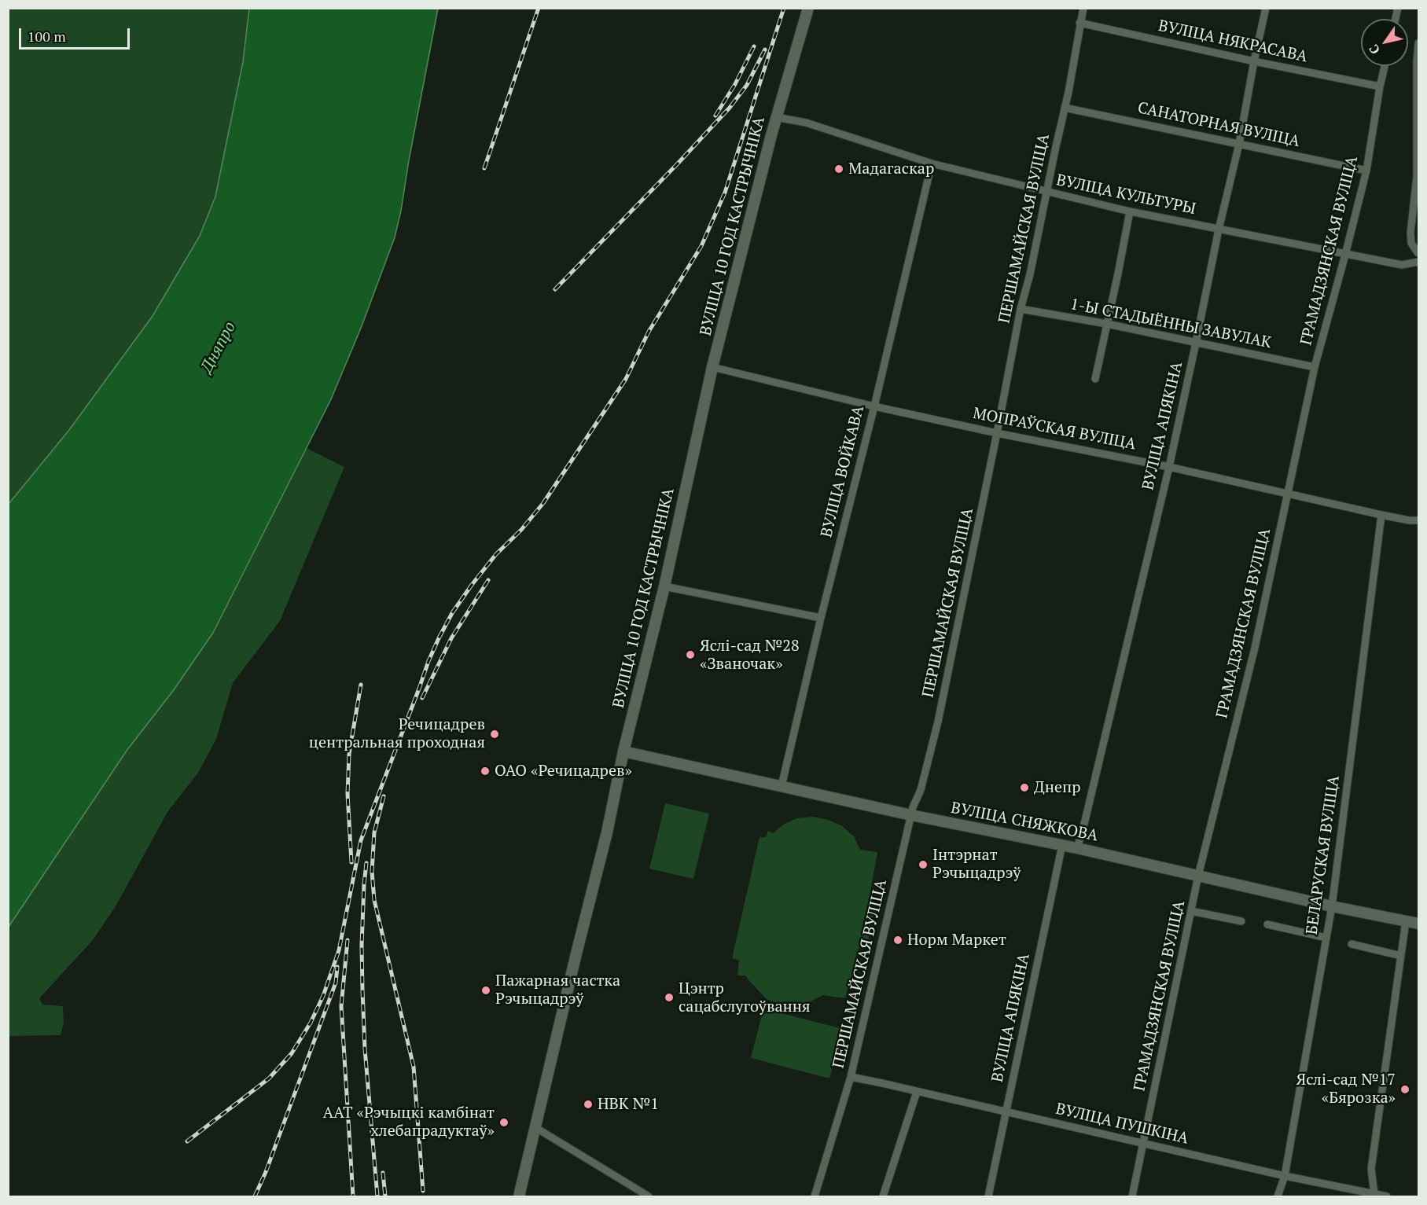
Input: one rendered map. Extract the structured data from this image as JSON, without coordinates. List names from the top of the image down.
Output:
{
  "streets": {
    "street": [
      "ВУЛІЦА НЯКРАСАВА",
      "САНАТОРНАЯ ВУЛІЦА",
      "ВУЛІЦА КУЛЬТУРЫ",
      "ВУЛІЦА 10 ГОД КАСТРЫЧНІКА",
      "ПЕРШАМАЙСКАЯ ВУЛІЦА",
      "ГРАМАДЗЯНСКАЯ ВУЛІЦА",
      "1-Ы СТАДЫЁННЫ ЗАВУЛАК",
      "ВУЛІЦА АПЯКІНА",
      "МОПРАЎСКАЯ ВУЛІЦА",
      "ВУЛІЦА ВОЙКАВА",
      "ВУЛІЦА СНЯЖКОВА",
      "БЕЛАРУСКАЯ ВУЛІЦА",
      "ВУЛІЦА ПУШКІНА"
    ]
  },
  "crossings": [
    ["ВУЛІЦА НЯКРАСАВА", "ПЕРШАМАЙСКАЯ ВУЛІЦА"],
    ["ВУЛІЦА НЯКРАСАВА", "ГРАМАДЗЯНСКАЯ ВУЛІЦА"],
    ["ВУЛІЦА НЯКРАСАВА", "ВУЛІЦА АПЯКІНА"],
    ["САНАТОРНАЯ ВУЛІЦА", "ПЕРШАМАЙСКАЯ ВУЛІЦА"],
    ["САНАТОРНАЯ ВУЛІЦА", "ГРАМАДЗЯНСКАЯ ВУЛІЦА"],
    ["САНАТОРНАЯ ВУЛІЦА", "ВУЛІЦА АПЯКІНА"],
    ["ВУЛІЦА КУЛЬТУРЫ", "ВУЛІЦА 10 ГОД КАСТРЫЧНІКА"],
    ["ВУЛІЦА КУЛЬТУРЫ", "ПЕРШАМАЙСКАЯ ВУЛІЦА"],
    ["ВУЛІЦА КУЛЬТУРЫ", "ГРАМАДЗЯНСКАЯ ВУЛІЦА"],
    ["ВУЛІЦА КУЛЬТУРЫ", "ВУЛІЦА АПЯКІНА"],
    ["ВУЛІЦА КУЛЬТУРЫ", "ВУЛІЦА ВОЙКАВА"],
    ["ВУЛІЦА 10 ГОД КАСТРЫЧНІКА", "МОПРАЎСКАЯ ВУЛІЦА"],
    ["ВУЛІЦА 10 ГОД КАСТРЫЧНІКА", "ВУЛІЦА СНЯЖКОВА"],
    ["ПЕРШАМАЙСКАЯ ВУЛІЦА", "1-Ы СТАДЫЁННЫ ЗАВУЛАК"],
    ["ПЕРШАМАЙСКАЯ ВУЛІЦА", "МОПРАЎСКАЯ ВУЛІЦА"],
    ["ПЕРШАМАЙСКАЯ ВУЛІЦА", "ВУЛІЦА СНЯЖКОВА"],
    ["ПЕРШАМАЙСКАЯ ВУЛІЦА", "ВУЛІЦА ПУШКІНА"],
    ["ГРАМАДЗЯНСКАЯ ВУЛІЦА", "1-Ы СТАДЫЁННЫ ЗАВУЛАК"],
    ["ГРАМАДЗЯНСКАЯ ВУЛІЦА", "МОПРАЎСКАЯ ВУЛІЦА"],
    ["ГРАМАДЗЯНСКАЯ ВУЛІЦА", "ВУЛІЦА СНЯЖКОВА"],
    ["ГРАМАДЗЯНСКАЯ ВУЛІЦА", "ВУЛІЦА ПУШКІНА"],
    ["1-Ы СТАДЫЁННЫ ЗАВУЛАК", "ВУЛІЦА АПЯКІНА"],
    ["ВУЛІЦА АПЯКІНА", "МОПРАЎСКАЯ ВУЛІЦА"],
    ["ВУЛІЦА АПЯКІНА", "ВУЛІЦА СНЯЖКОВА"],
    ["ВУЛІЦА АПЯКІНА", "ВУЛІЦА ПУШКІНА"],
    ["МОПРАЎСКАЯ ВУЛІЦА", "ВУЛІЦА ВОЙКАВА"],
    ["МОПРАЎСКАЯ ВУЛІЦА", "БЕЛАРУСКАЯ ВУЛІЦА"],
    ["ВУЛІЦА ВОЙКАВА", "ВУЛІЦА СНЯЖКОВА"],
    ["ВУЛІЦА СНЯЖКОВА", "БЕЛАРУСКАЯ ВУЛІЦА"],
    ["БЕЛАРУСКАЯ ВУЛІЦА", "ВУЛІЦА ПУШКІНА"]
  ],
  "water": ["Дняпро"],
  "places": [
    "Мадагаскар",
    "Яслі-сад №28 «Званочак»",
    "Речицадрев центральная проходная",
    "ОАО «Речицадрев»",
    "Днепр",
    "Інтэрнат Рэчыцадрэў",
    "Норм Маркет",
    "Пажарная частка Рэчыцадрэў",
    "Цэнтр сацабслугоўвання",
    "Яслі-сад №17 «Бярозка»",
    "НВК №1",
    "ААТ «Рэчыцкі камбінат хлебапрадуктаў»"
  ],
  "scale_bar": "100 m",
  "north": "bottom left"
}
